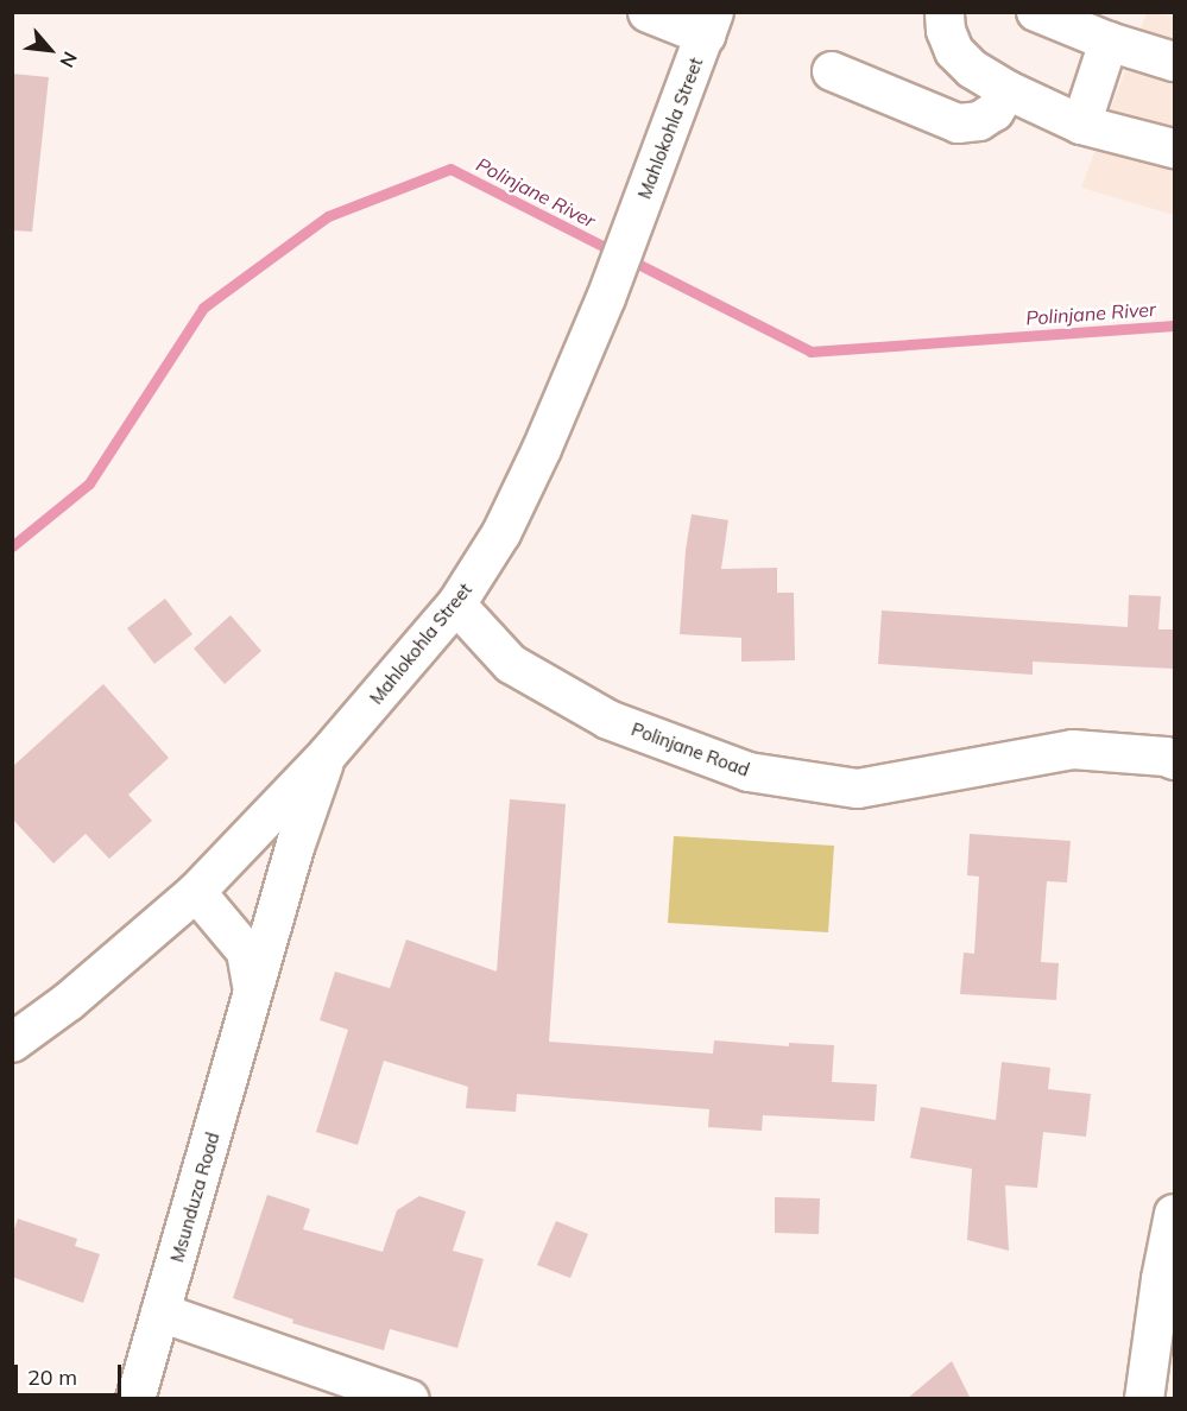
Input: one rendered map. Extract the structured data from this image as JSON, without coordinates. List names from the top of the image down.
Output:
{
  "streets": {
    "street": ["Mahlokohla Street", "Polinjane Road", "Msunduza Road"]
  },
  "crossings": [
    ["Mahlokohla Street", "Polinjane Road"],
    ["Mahlokohla Street", "Msunduza Road"]
  ],
  "water": ["Polinjane River"],
  "scale_bar": "20 m",
  "north": "bottom right"
}
